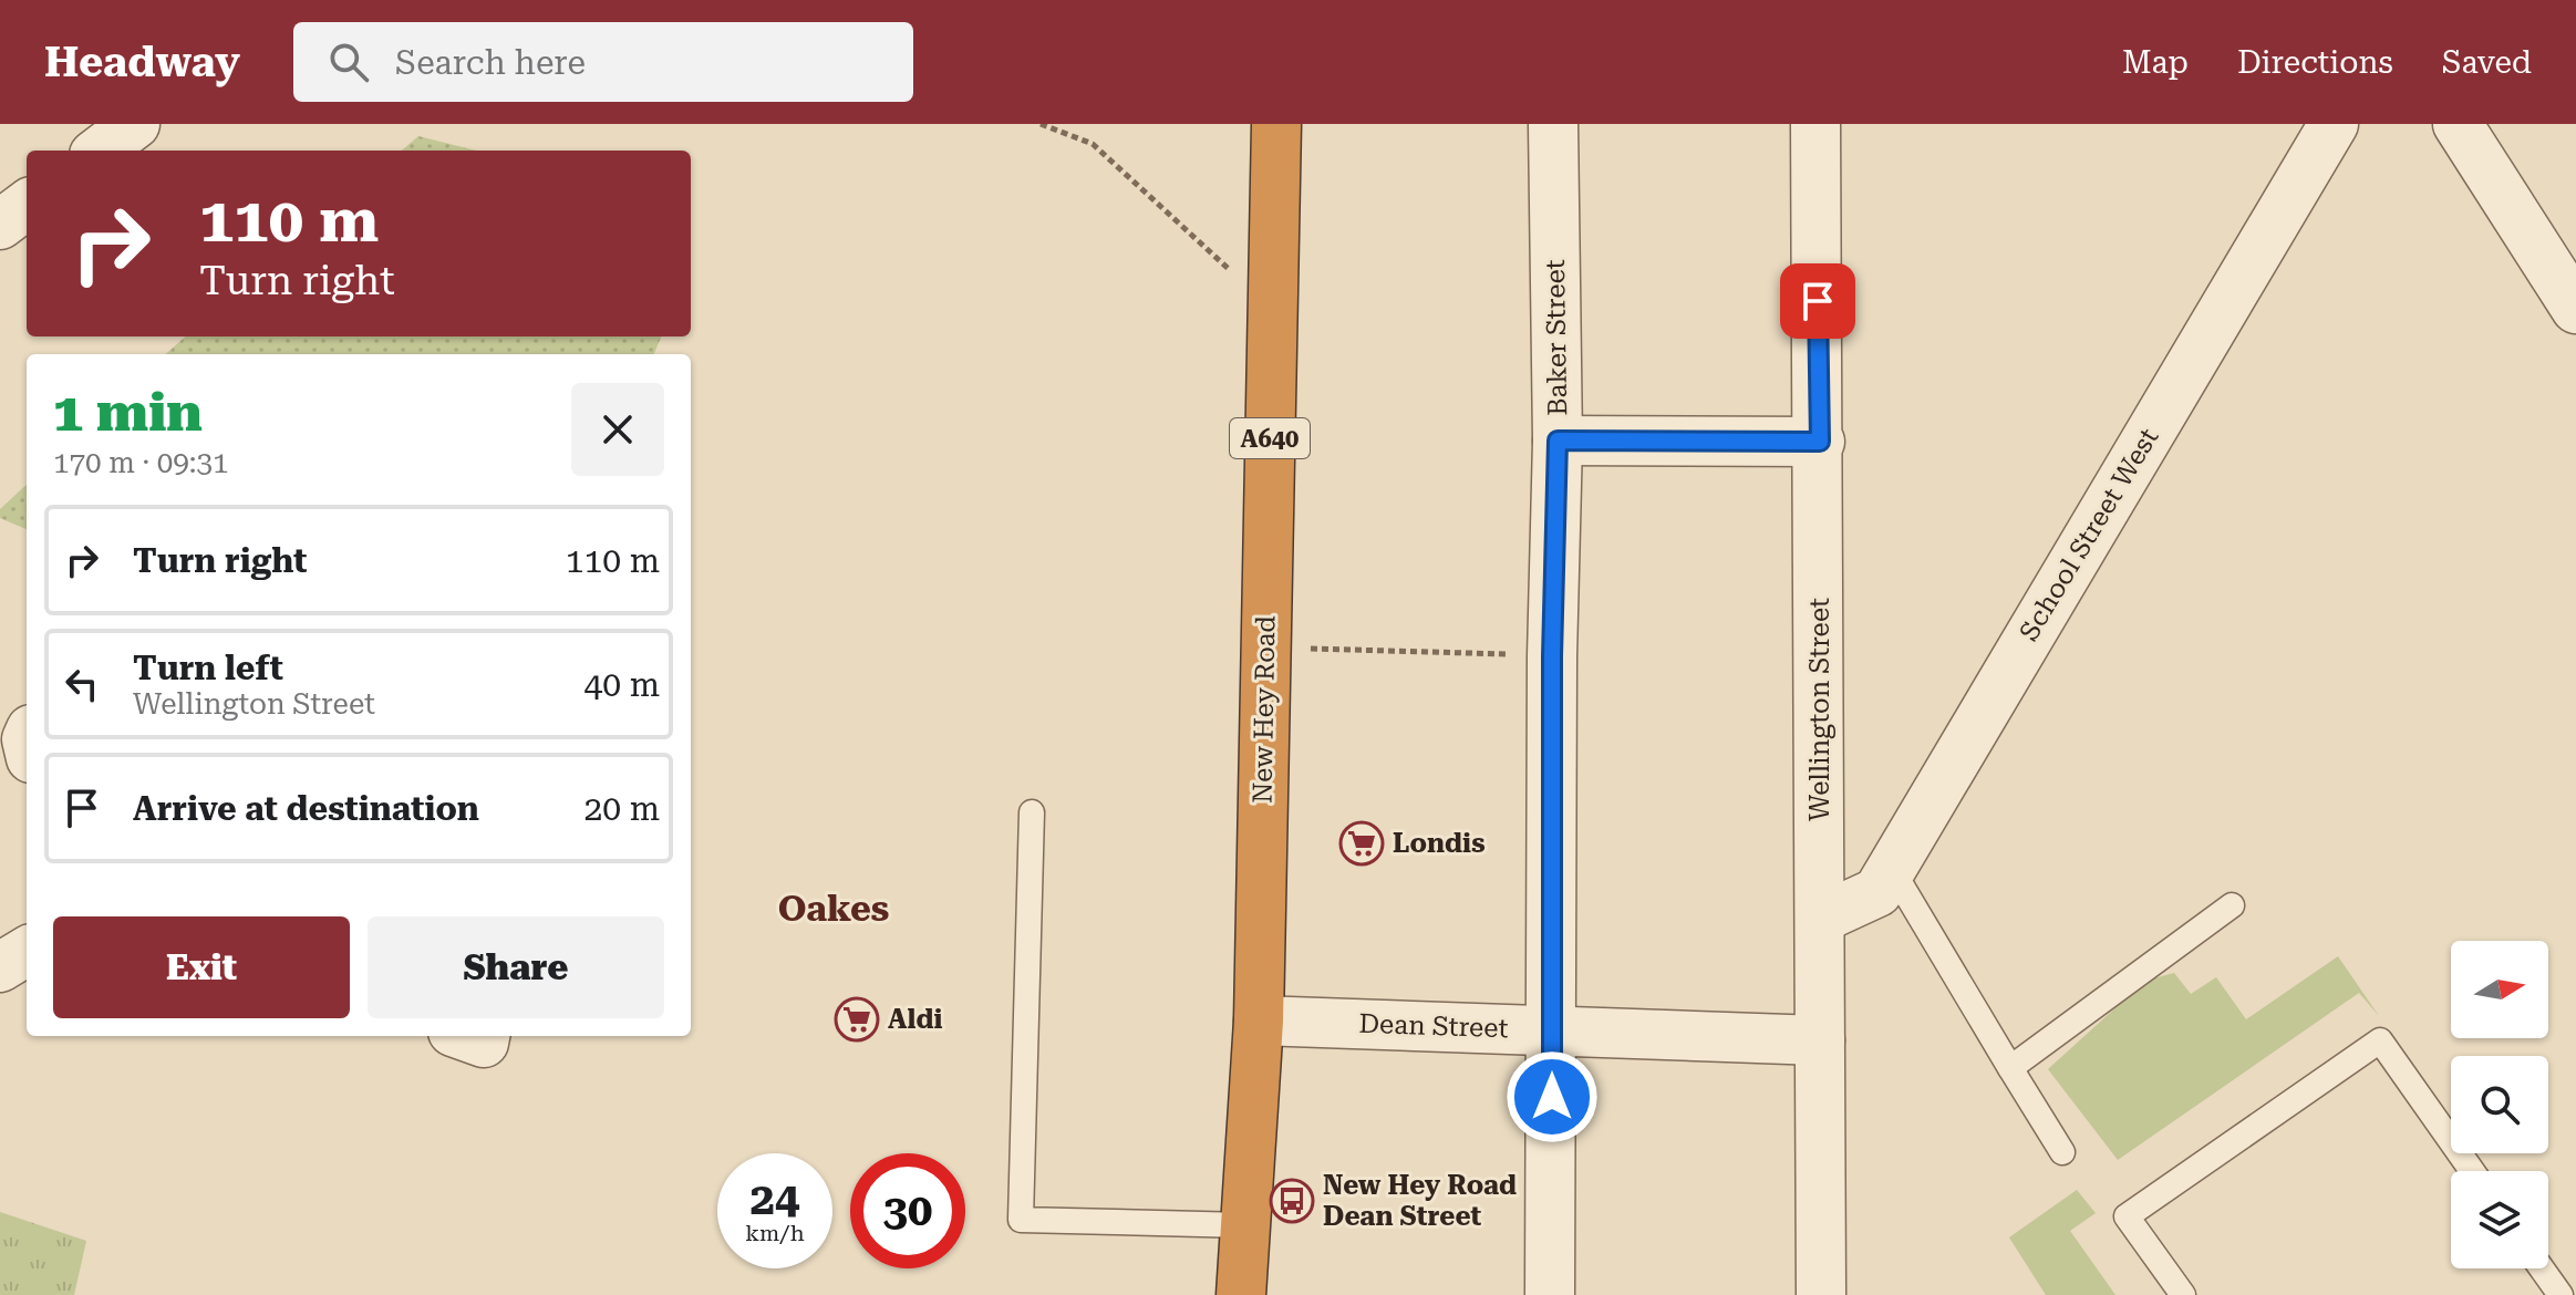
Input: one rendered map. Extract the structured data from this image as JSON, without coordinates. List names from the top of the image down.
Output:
{
  "streets": {
    "highway": ["A640", "New Hey Road"],
    "street": [
      "Baker Street",
      "School Street West",
      "Wellington Street",
      "Dean Street"
    ]
  },
  "crossings": [
    ["Baker Street", "Dean Street"],
    ["School Street West", "Wellington Street"],
    ["New Hey Road", "Dean Street"],
    ["Wellington Street", "Dean Street"]
  ],
  "districts": ["Oakes"],
  "places": {
    "supermarket": ["Londis", "Aldi"],
    "bus stop": ["New Hey Road Dean Street"]
  },
  "north": "right",
  "page": {
    "header": "Headway",
    "search": "Search here",
    "nav": ["Map", "Directions", "Saved"],
    "turn": ["110 m", "Turn right"],
    "heading": ["1 min", "170 m · 09:31"],
    "list": [
      {
        "name": "Turn right",
        "value": "110 m"
      },
      {
        "name": "Turn left",
        "note": "Wellington Street",
        "value": "40 m"
      },
      {
        "name": "Arrive at destination",
        "value": "20 m"
      }
    ],
    "buttons": ["Exit", "Share"],
    "speed": "24 km/h",
    "limit": "30"
  }
}
